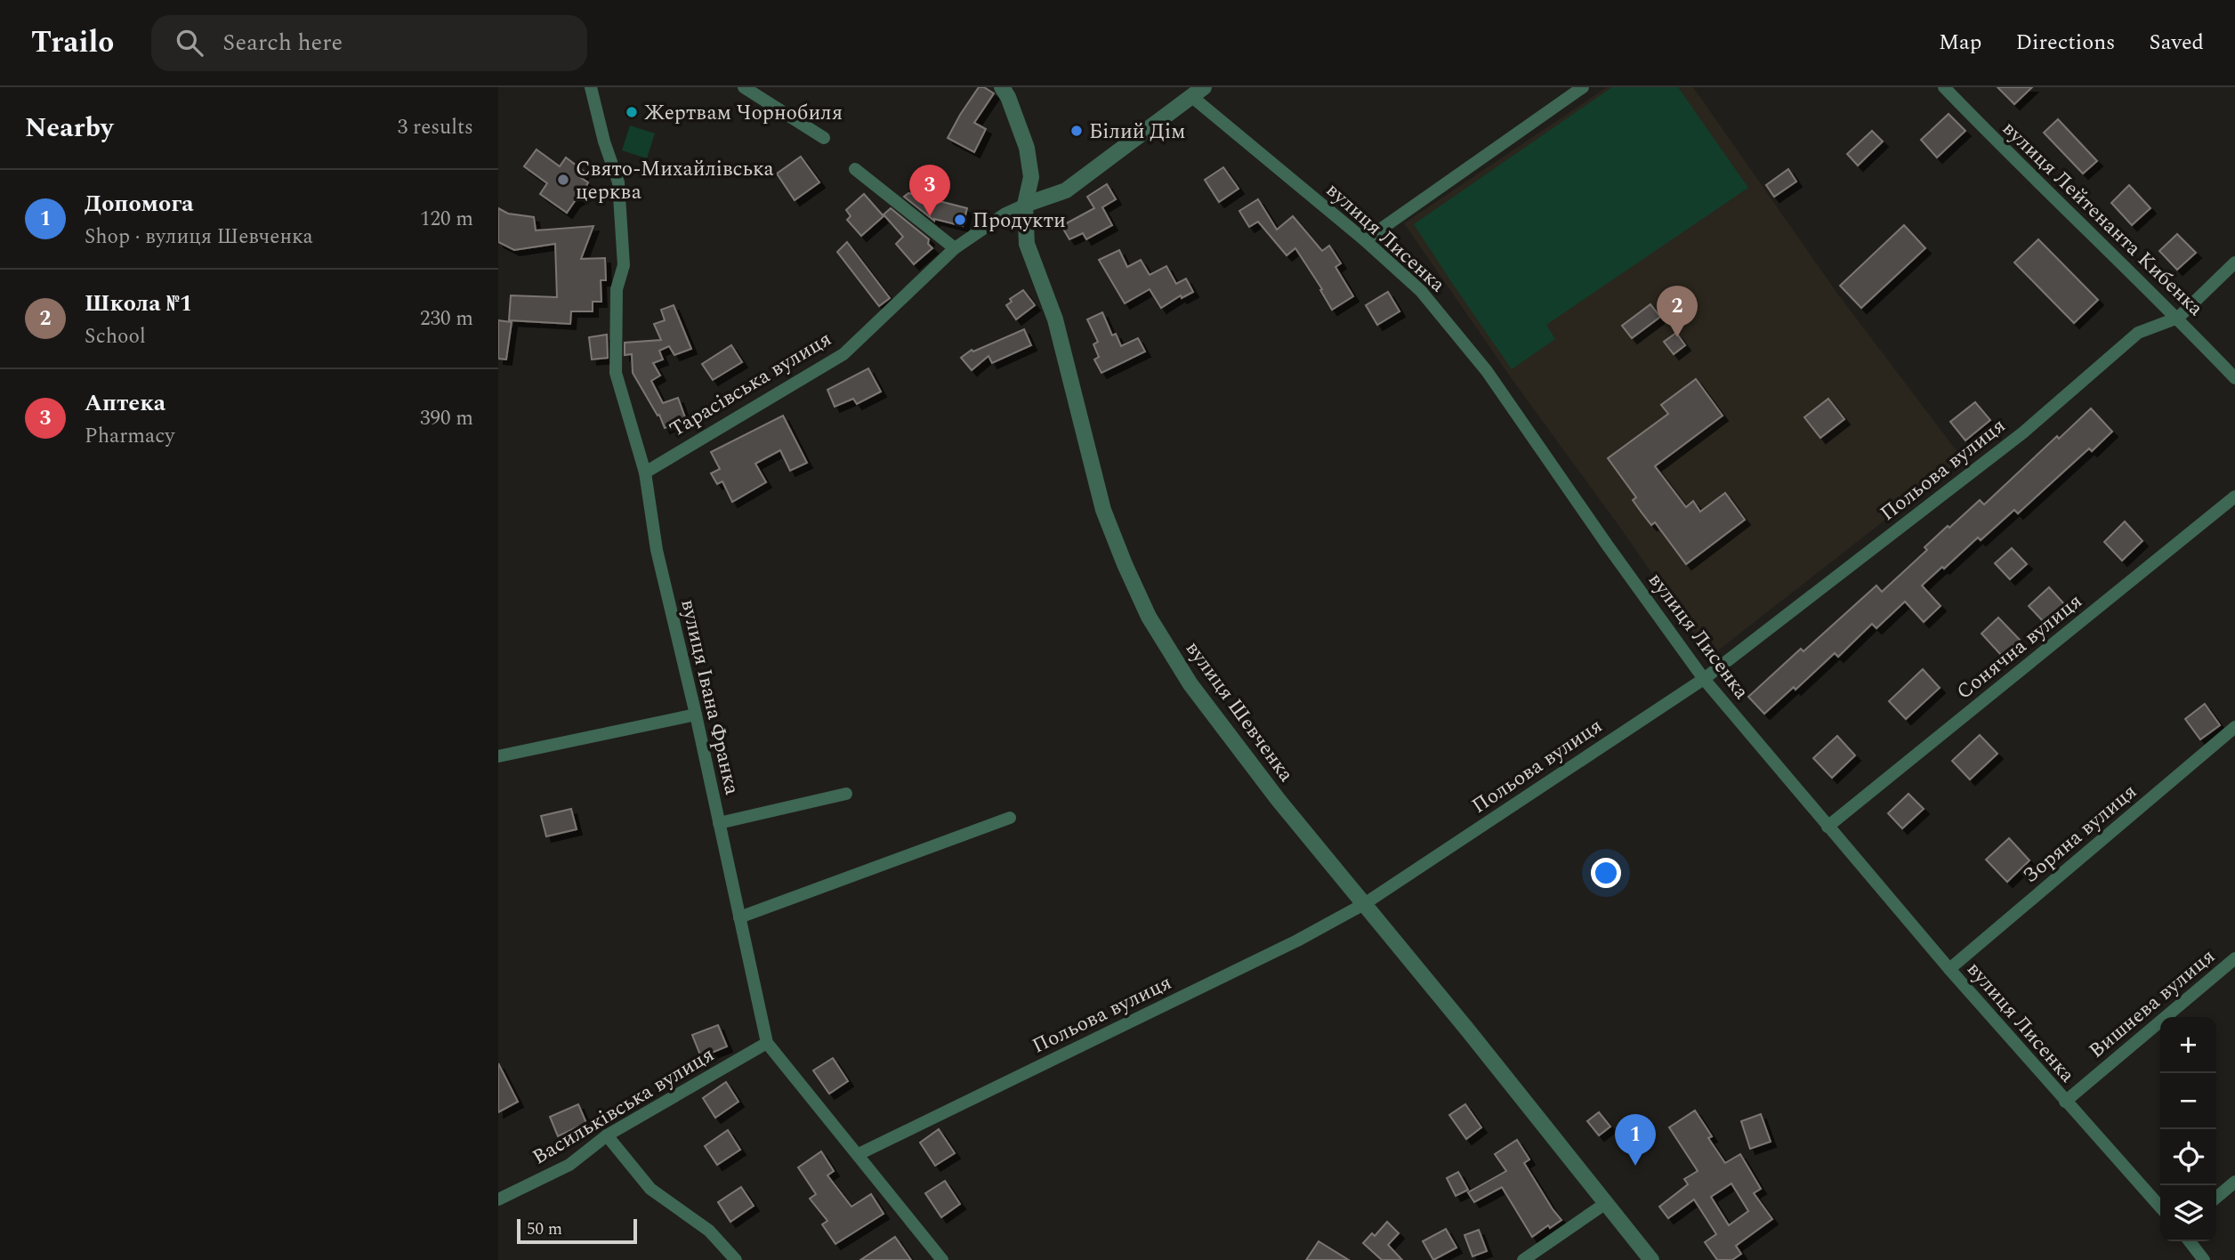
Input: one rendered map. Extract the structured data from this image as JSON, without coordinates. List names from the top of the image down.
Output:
{
  "streets": {
    "street": [
      "вулиця Лейтенанта Кибенка",
      "вулиця Лисенка",
      "Тарасівська вулиця",
      "Польова вулиця",
      "Сонячна вулиця",
      "вулиця Івана Франка",
      "вулиця Шевченка",
      "Зоряна вулиця",
      "Вишнева вулиця",
      "Васильківська вулиця"
    ]
  },
  "crossings": [
    ["вулиця Лейтенанта Кибенка", "Польова вулиця"],
    ["вулиця Лисенка", "Тарасівська вулиця"],
    ["вулиця Лисенка", "Польова вулиця"],
    ["вулиця Лисенка", "Сонячна вулиця"],
    ["вулиця Лисенка", "Зоряна вулиця"],
    ["вулиця Лисенка", "Вишнева вулиця"],
    ["Тарасівська вулиця", "вулиця Івана Франка"],
    ["Тарасівська вулиця", "вулиця Шевченка"],
    ["Польова вулиця", "вулиця Івана Франка"],
    ["Польова вулиця", "вулиця Шевченка"],
    ["вулиця Івана Франка", "Васильківська вулиця"]
  ],
  "places": [
    "Жертвам Чорнобиля",
    "Білий Дім",
    "Свято-Михайлівська церква",
    "Продукти"
  ],
  "scale_bar": "50 m",
  "page": {
    "header": "Trailo",
    "search": "Search here",
    "nav": ["Map", "Directions", "Saved"],
    "heading": ["Nearby", "3 results"],
    "pins": ["3", "2", "1"],
    "list": [
      {
        "mark": "1",
        "name": "Допомога",
        "note": "Shop · вулиця Шевченка",
        "value": "120 m"
      },
      {
        "mark": "2",
        "name": "Школа №1",
        "note": "School",
        "value": "230 m"
      },
      {
        "mark": "3",
        "name": "Аптека",
        "note": "Pharmacy",
        "value": "390 m"
      }
    ],
    "map_buttons": ["+", "−"],
    "scale": "50 m"
  }
}
